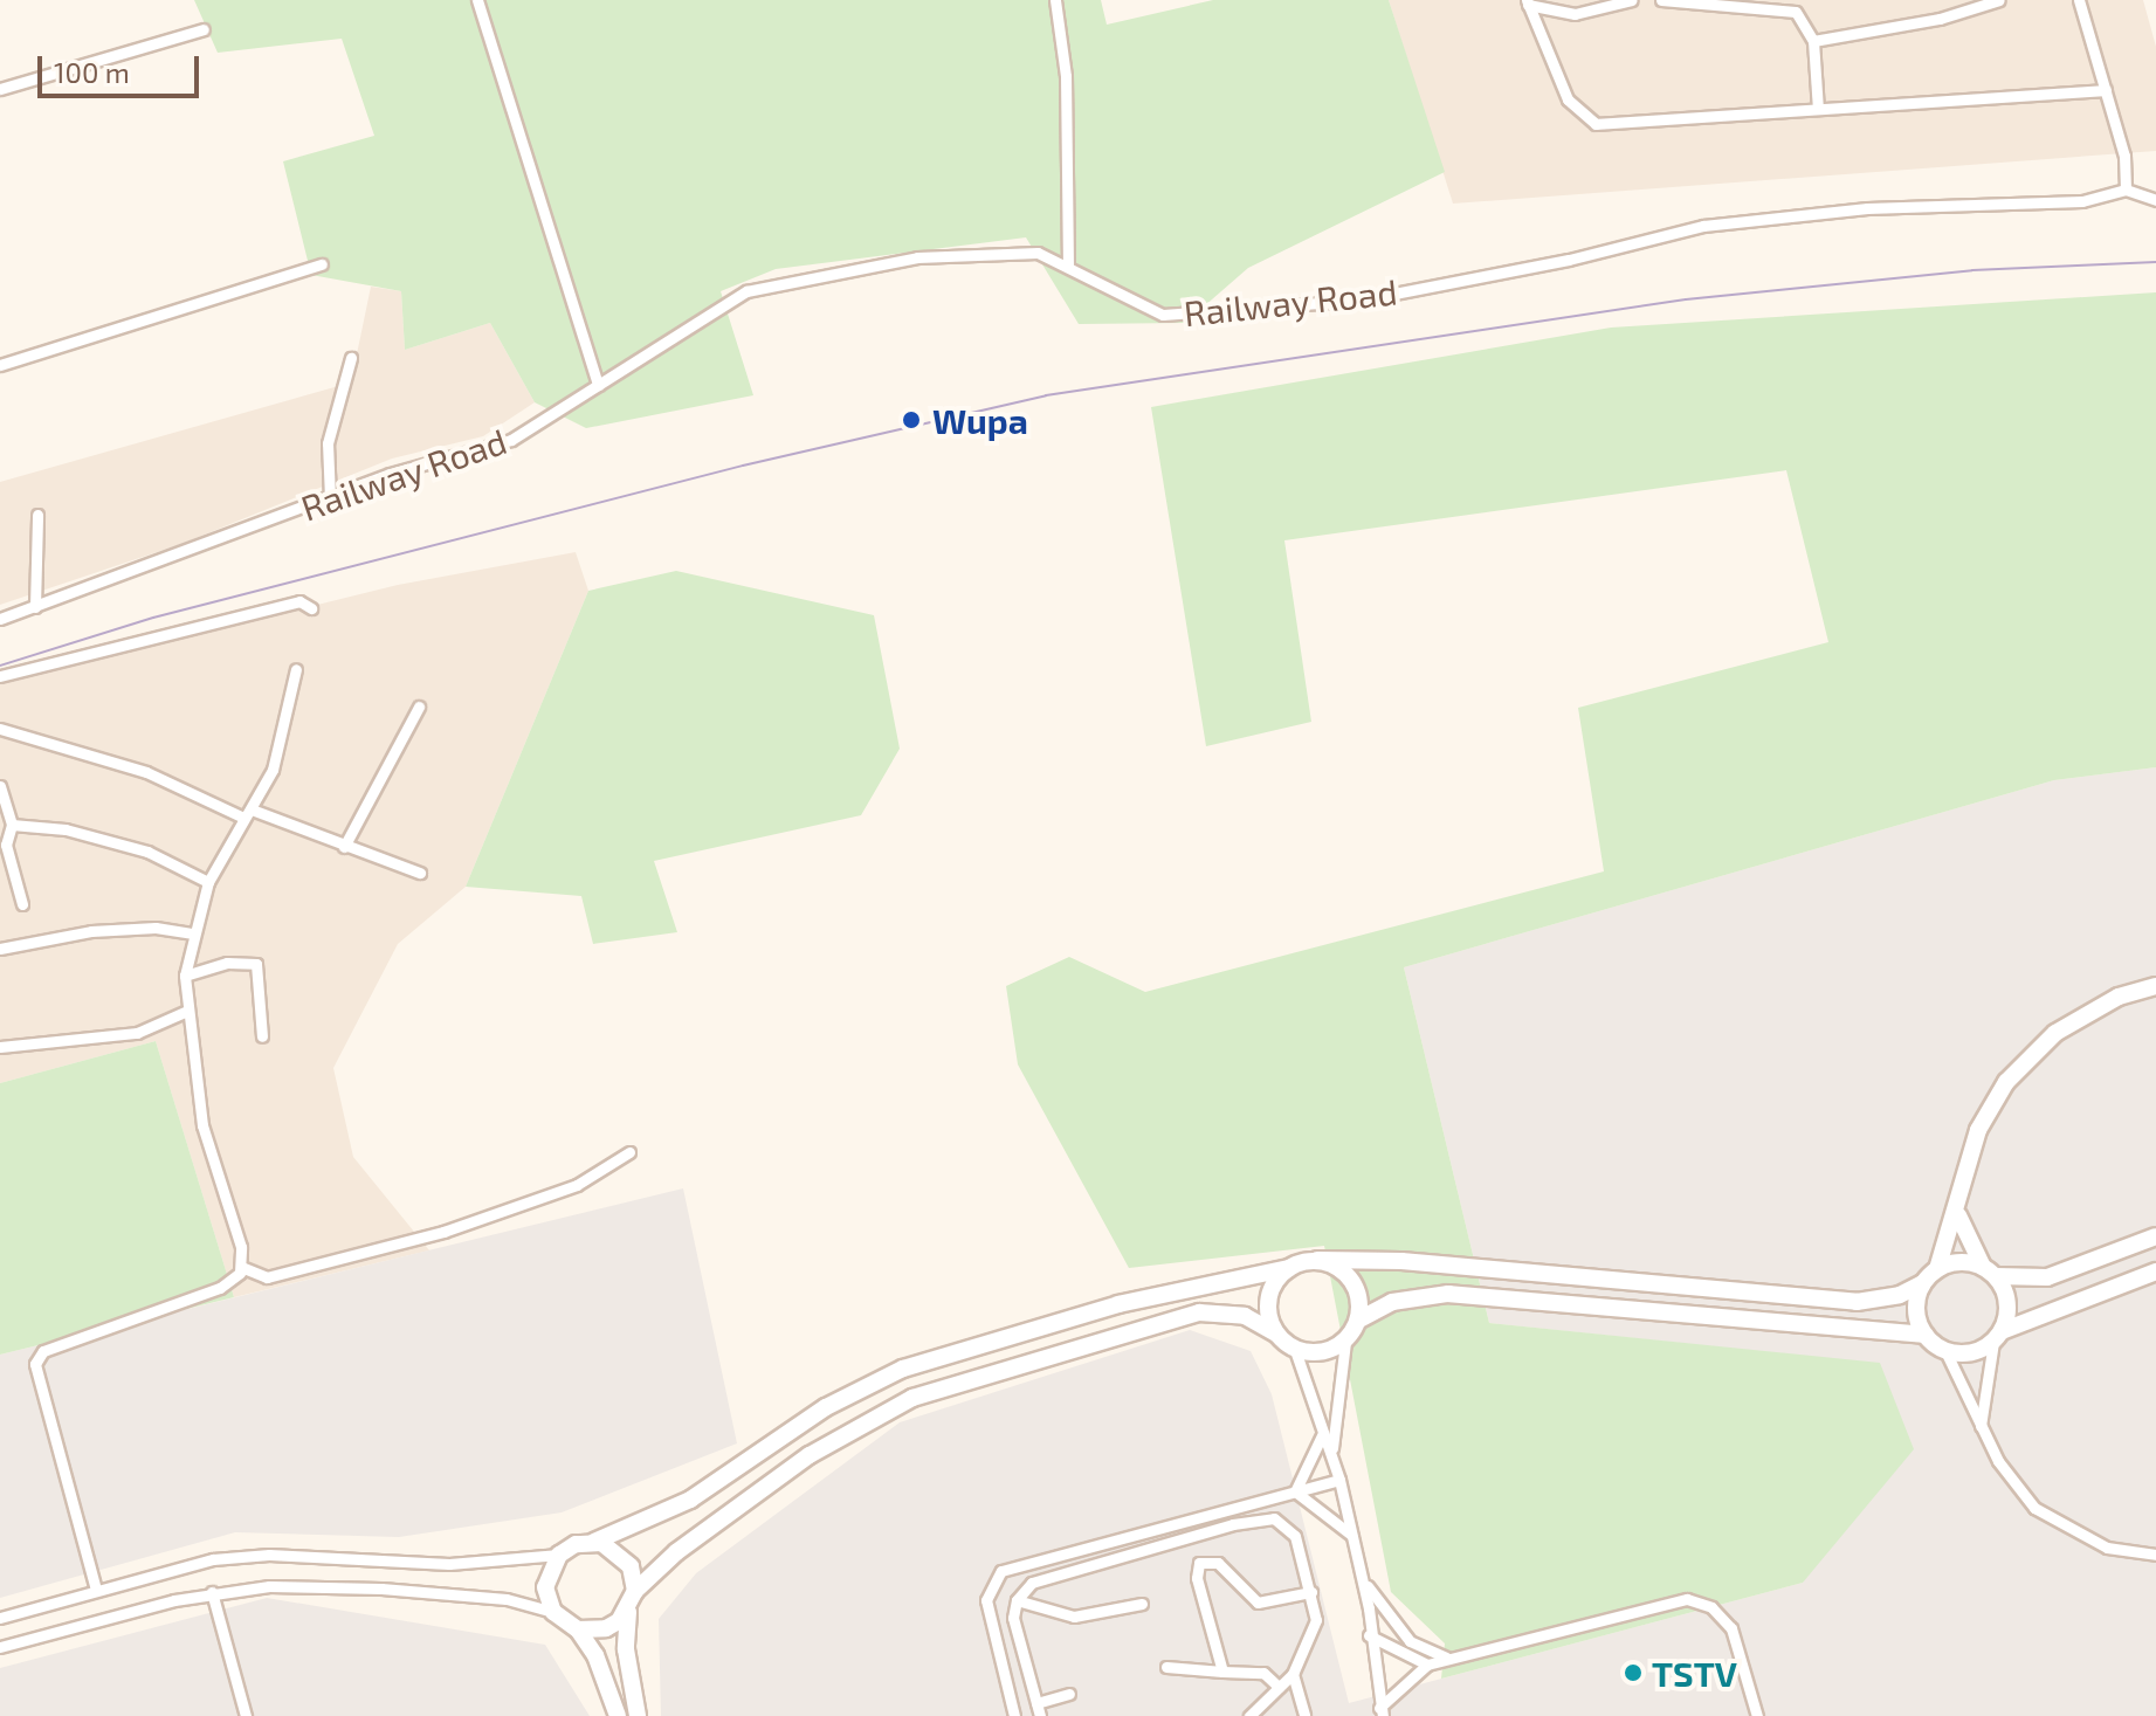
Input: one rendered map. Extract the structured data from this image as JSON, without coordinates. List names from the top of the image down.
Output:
{
  "streets": {
    "street": ["Railway Road"]
  },
  "places": ["Wupa", "TSTV"],
  "scale_bar": "100 m"
}
